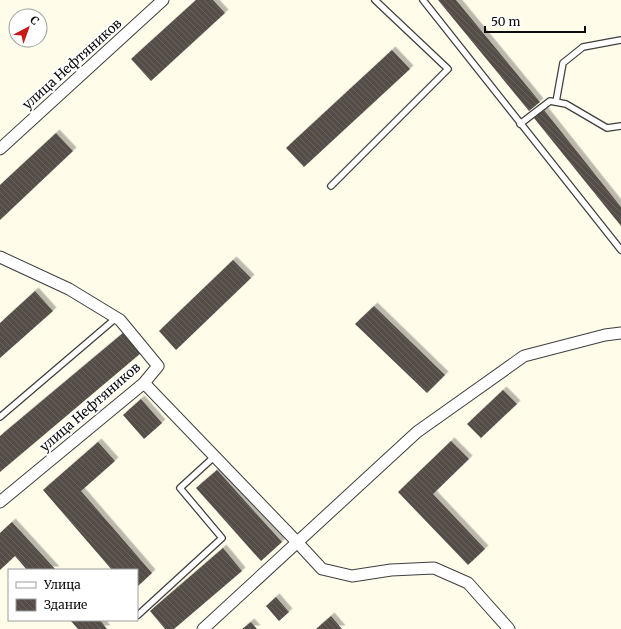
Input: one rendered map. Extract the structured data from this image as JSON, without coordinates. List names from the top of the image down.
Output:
{
  "streets": {
    "street": ["улица Нефтяников"]
  },
  "legend": ["Улица", "Здание"],
  "scale_bar": "50 m",
  "north": "top right"
}
